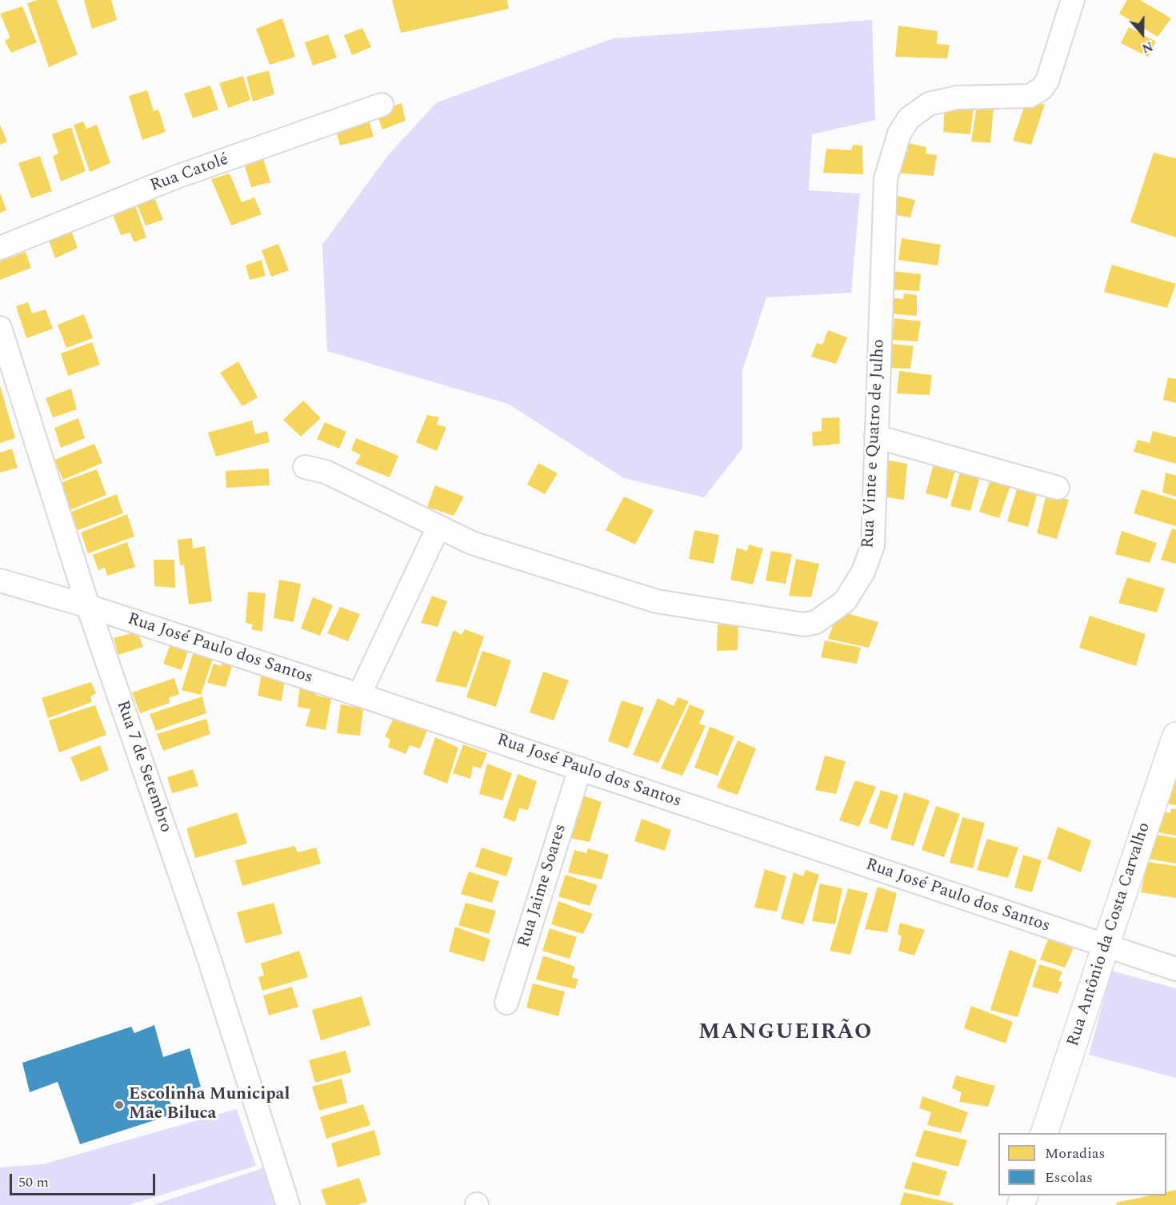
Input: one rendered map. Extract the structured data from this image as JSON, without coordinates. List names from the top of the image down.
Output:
{
  "streets": {
    "street": [
      "Rua Catolé",
      "Rua Vinte e Quatro de Julho",
      "Rua José Paulo dos Santos",
      "Rua 7 de Setembro",
      "Rua Jaime Soares",
      "Rua Antônio da Costa Carvalho"
    ]
  },
  "crossings": [
    ["Rua José Paulo dos Santos", "Rua 7 de Setembro"],
    ["Rua José Paulo dos Santos", "Rua Jaime Soares"],
    ["Rua José Paulo dos Santos", "Rua Antônio da Costa Carvalho"]
  ],
  "districts": ["MANGUEIRÃO"],
  "places": ["Escolinha Municipal Mãe Biluca"],
  "legend": ["Moradias", "Escolas"],
  "scale_bar": "50 m",
  "north": "bottom"
}
